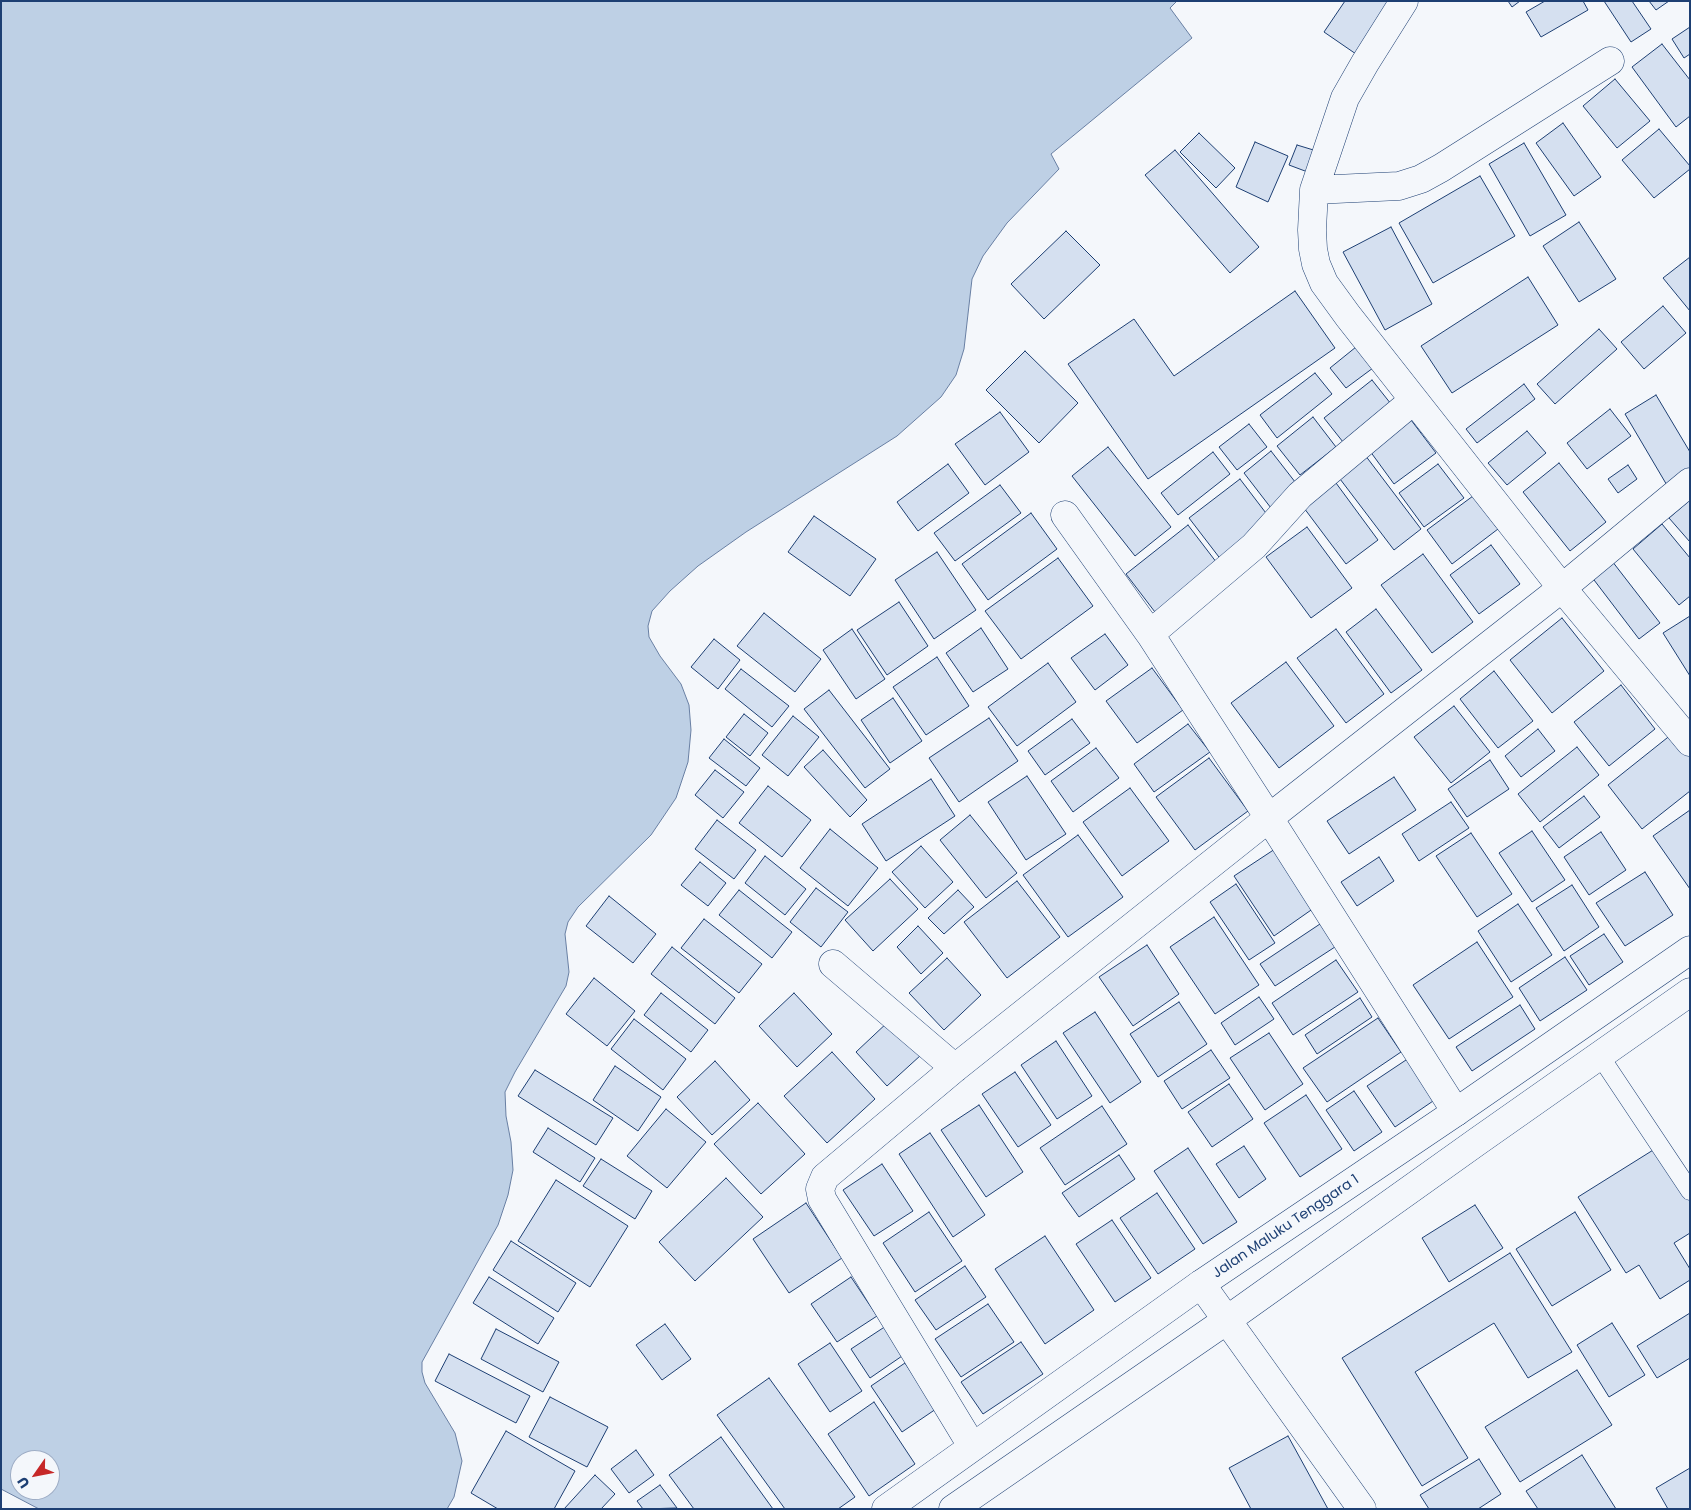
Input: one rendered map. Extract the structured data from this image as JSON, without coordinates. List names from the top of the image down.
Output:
{
  "streets": {
    "main road": ["Jalan Maluku Tenggara 1"]
  },
  "north": "bottom left"
}
